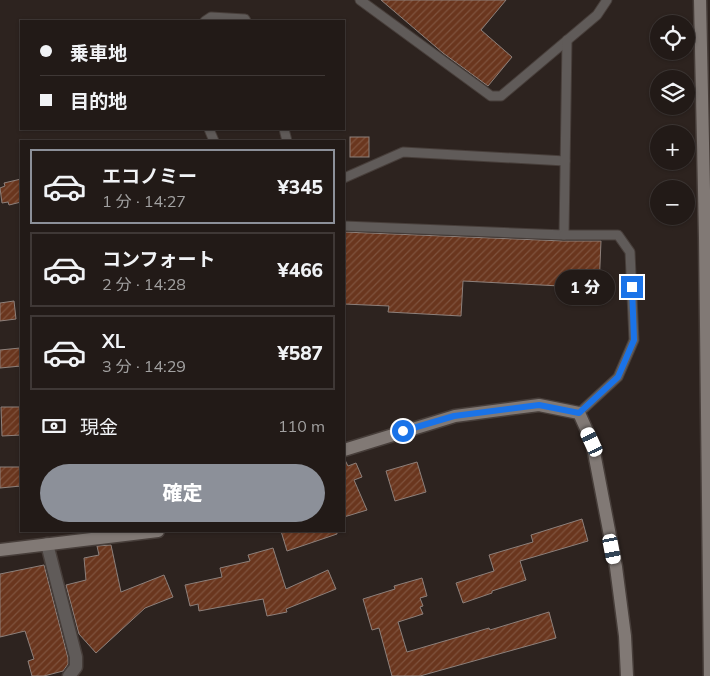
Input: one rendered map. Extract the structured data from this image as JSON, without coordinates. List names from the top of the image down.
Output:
{
  "page": {
    "map_buttons": ["+", "−"],
    "banner": ["乗車地", "目的地"],
    "list": [
      {
        "name": "エコノミー",
        "note": "1 分 · 14:27",
        "value": "¥345"
      },
      {
        "name": "コンフォート",
        "note": "2 分 · 14:28",
        "value": "¥466"
      },
      {
        "name": "XL",
        "note": "3 分 · 14:29",
        "value": "¥587"
      }
    ],
    "bubble": "1 分",
    "pay": ["現金", "110 m"],
    "buttons": "確定"
  }
}
